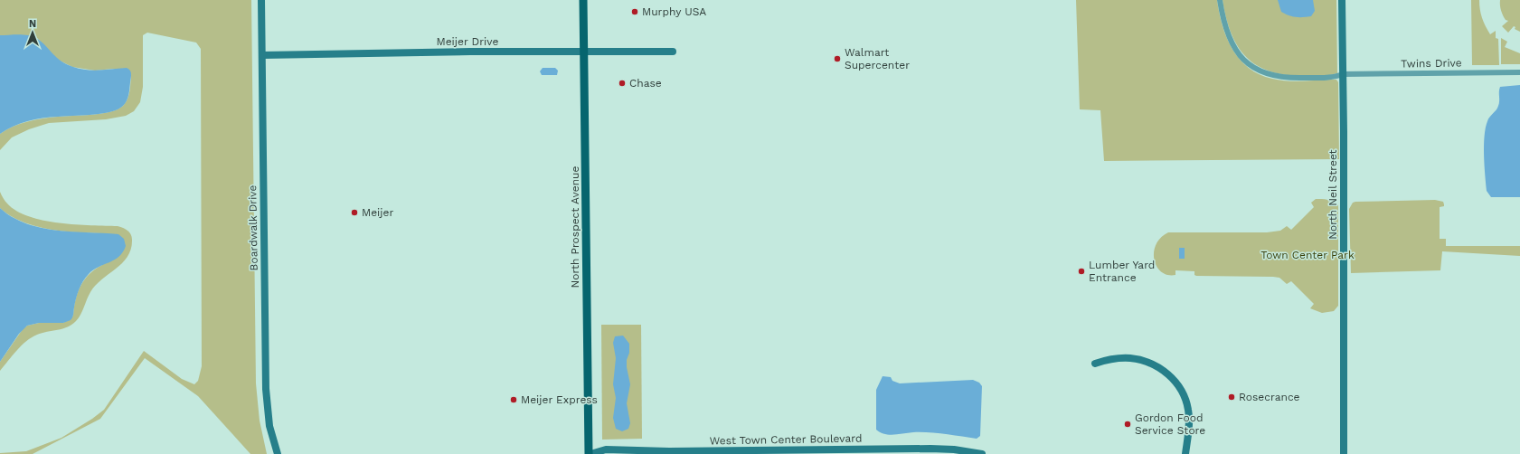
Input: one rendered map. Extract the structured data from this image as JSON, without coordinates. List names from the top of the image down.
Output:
{
  "streets": {
    "main road": ["North Prospect Avenue"],
    "street": [
      "Meijer Drive",
      "Twins Drive",
      "North Neil Street",
      "Boardwalk Drive",
      "West Town Center Boulevard"
    ]
  },
  "crossings": [
    ["Meijer Drive", "North Prospect Avenue"],
    ["Meijer Drive", "Boardwalk Drive"],
    ["Twins Drive", "North Neil Street"],
    ["North Prospect Avenue", "West Town Center Boulevard"]
  ],
  "parks": ["Town Center Park"],
  "places": [
    "Murphy USA",
    "Walmart Supercenter",
    "Chase",
    "Meijer",
    "Lumber Yard Entrance",
    "Rosecrance",
    "Meijer Express",
    "Gordon Food Service Store"
  ],
  "north": "top"
}
